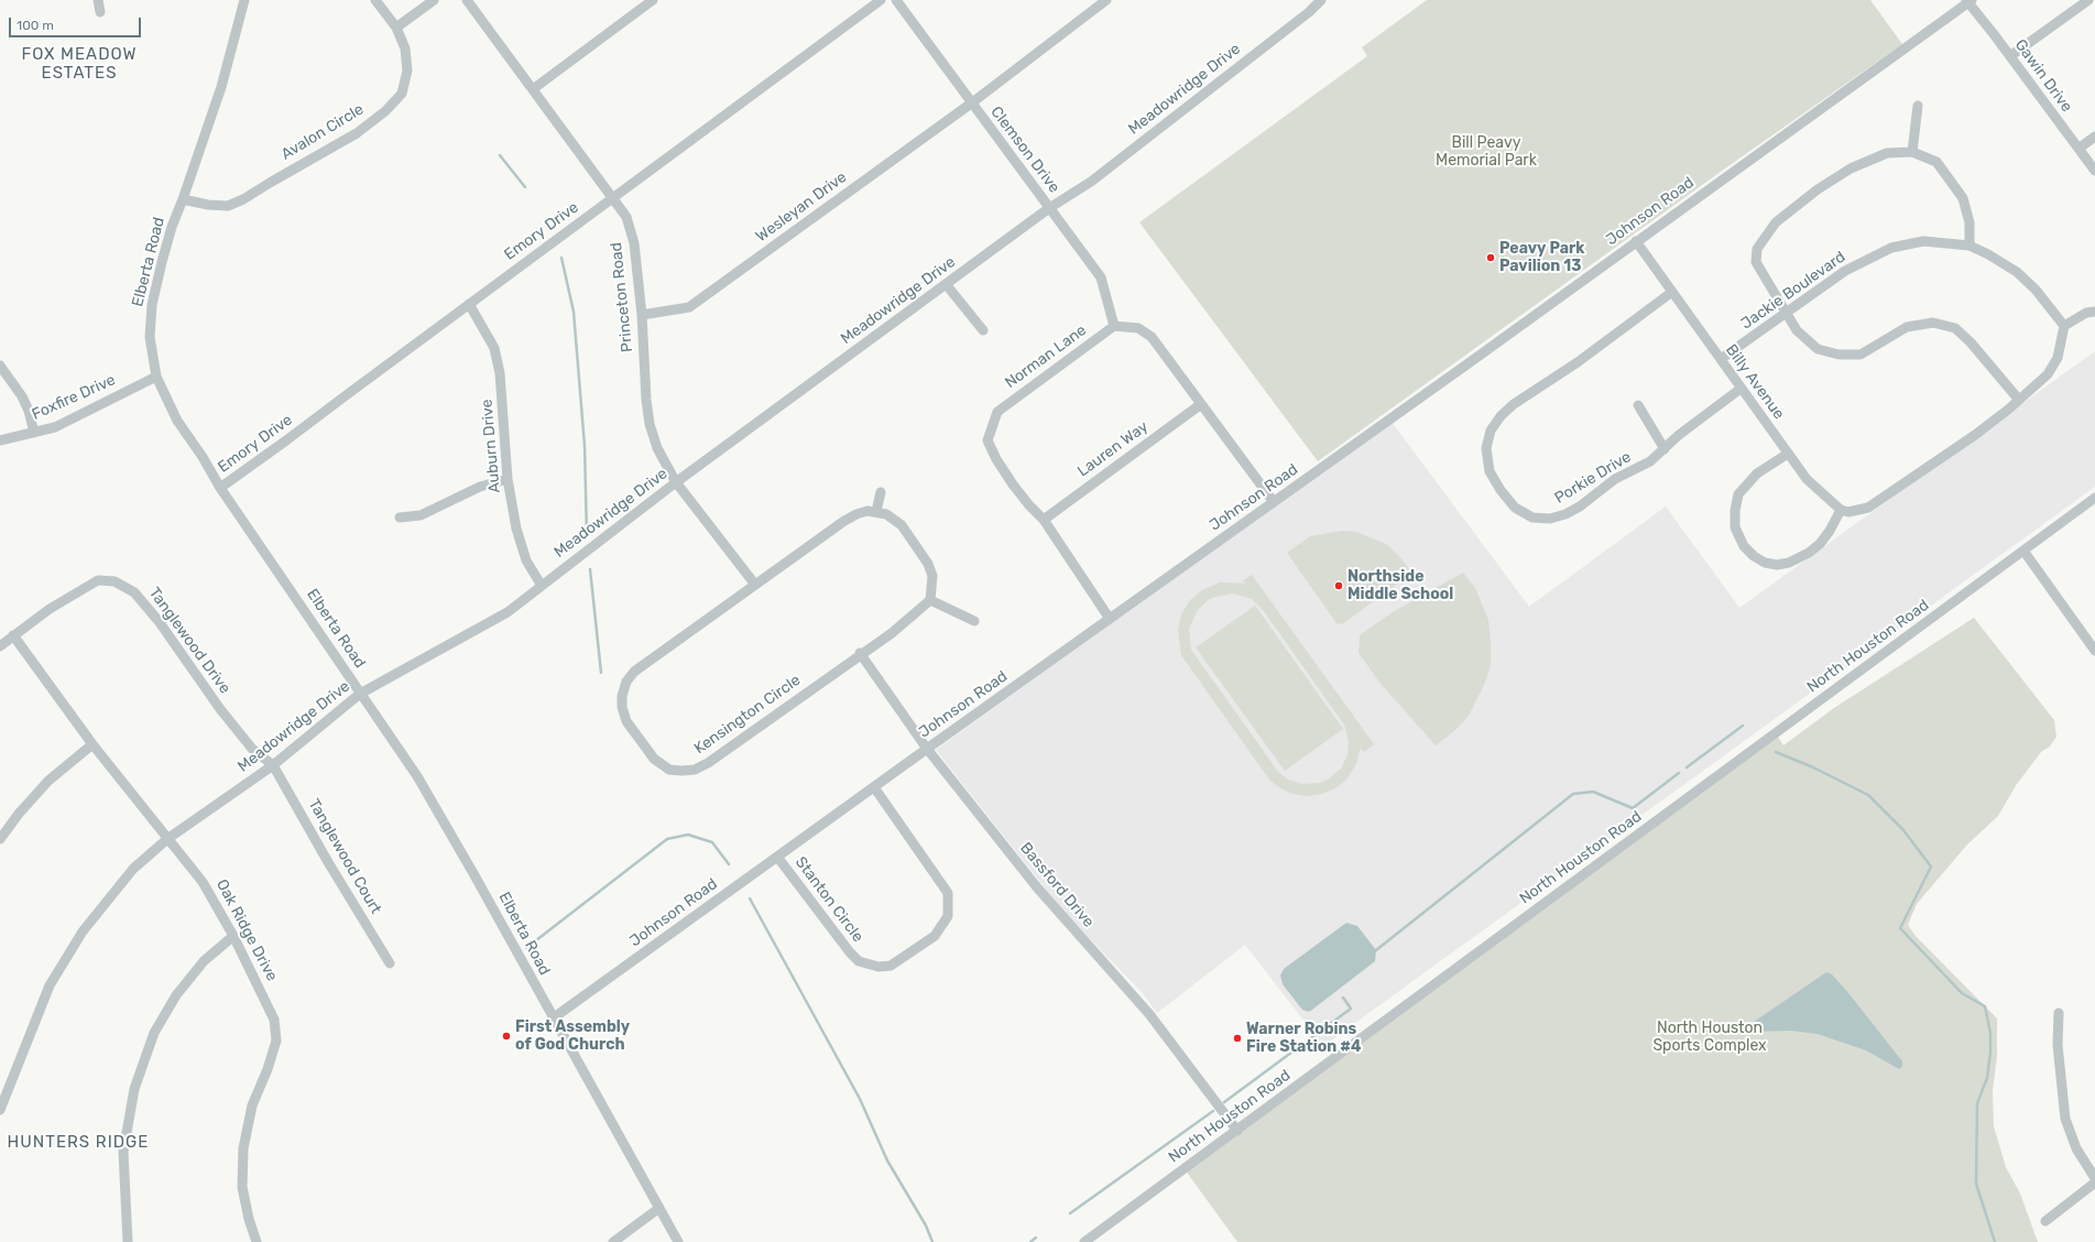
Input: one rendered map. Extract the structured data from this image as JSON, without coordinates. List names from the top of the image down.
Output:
{
  "streets": {
    "street": [
      "Gawin Drive",
      "Meadowridge Drive",
      "Avalon Circle",
      "Clemson Drive",
      "Wesleyan Drive",
      "Johnson Road",
      "Emory Drive",
      "Elberta Road",
      "Jackie Boulevard",
      "Princeton Road",
      "Norman Lane",
      "Billy Avenue",
      "Foxfire Drive",
      "Auburn Drive",
      "Lauren Way",
      "Porkie Drive",
      "Tanglewood Drive",
      "North Houston Road",
      "Kensington Circle",
      "Tanglewood Court",
      "Bassford Drive",
      "Stanton Circle",
      "Oak Ridge Drive"
    ]
  },
  "crossings": [
    ["Gawin Drive", "Johnson Road"],
    ["Meadowridge Drive", "Clemson Drive"],
    ["Meadowridge Drive", "Elberta Road"],
    ["Meadowridge Drive", "Princeton Road"],
    ["Meadowridge Drive", "Auburn Drive"],
    ["Meadowridge Drive", "Tanglewood Drive"],
    ["Meadowridge Drive", "Tanglewood Court"],
    ["Meadowridge Drive", "Oak Ridge Drive"],
    ["Avalon Circle", "Elberta Road"],
    ["Clemson Drive", "Wesleyan Drive"],
    ["Clemson Drive", "Norman Lane"],
    ["Wesleyan Drive", "Princeton Road"],
    ["Johnson Road", "Elberta Road"],
    ["Johnson Road", "Norman Lane"],
    ["Johnson Road", "Billy Avenue"],
    ["Johnson Road", "Bassford Drive"],
    ["Johnson Road", "Stanton Circle"],
    ["Emory Drive", "Elberta Road"],
    ["Emory Drive", "Princeton Road"],
    ["Emory Drive", "Auburn Drive"],
    ["Elberta Road", "Foxfire Drive"],
    ["Jackie Boulevard", "Billy Avenue"],
    ["Princeton Road", "Kensington Circle"],
    ["Norman Lane", "Lauren Way"],
    ["Billy Avenue", "Porkie Drive"],
    ["Tanglewood Drive", "Tanglewood Court"],
    ["Tanglewood Drive", "Oak Ridge Drive"],
    ["North Houston Road", "Bassford Drive"],
    ["Kensington Circle", "Bassford Drive"]
  ],
  "districts": ["FOX MEADOW ESTATES", "HUNTERS RIDGE"],
  "parks": ["Bill Peavy Memorial Park", "North Houston Sports Complex"],
  "places": [
    "Peavy Park Pavilion 13",
    "Northside Middle School",
    "First Assembly of God Church",
    "Warner Robins Fire Station #4"
  ],
  "scale_bar": "100 m"
}
